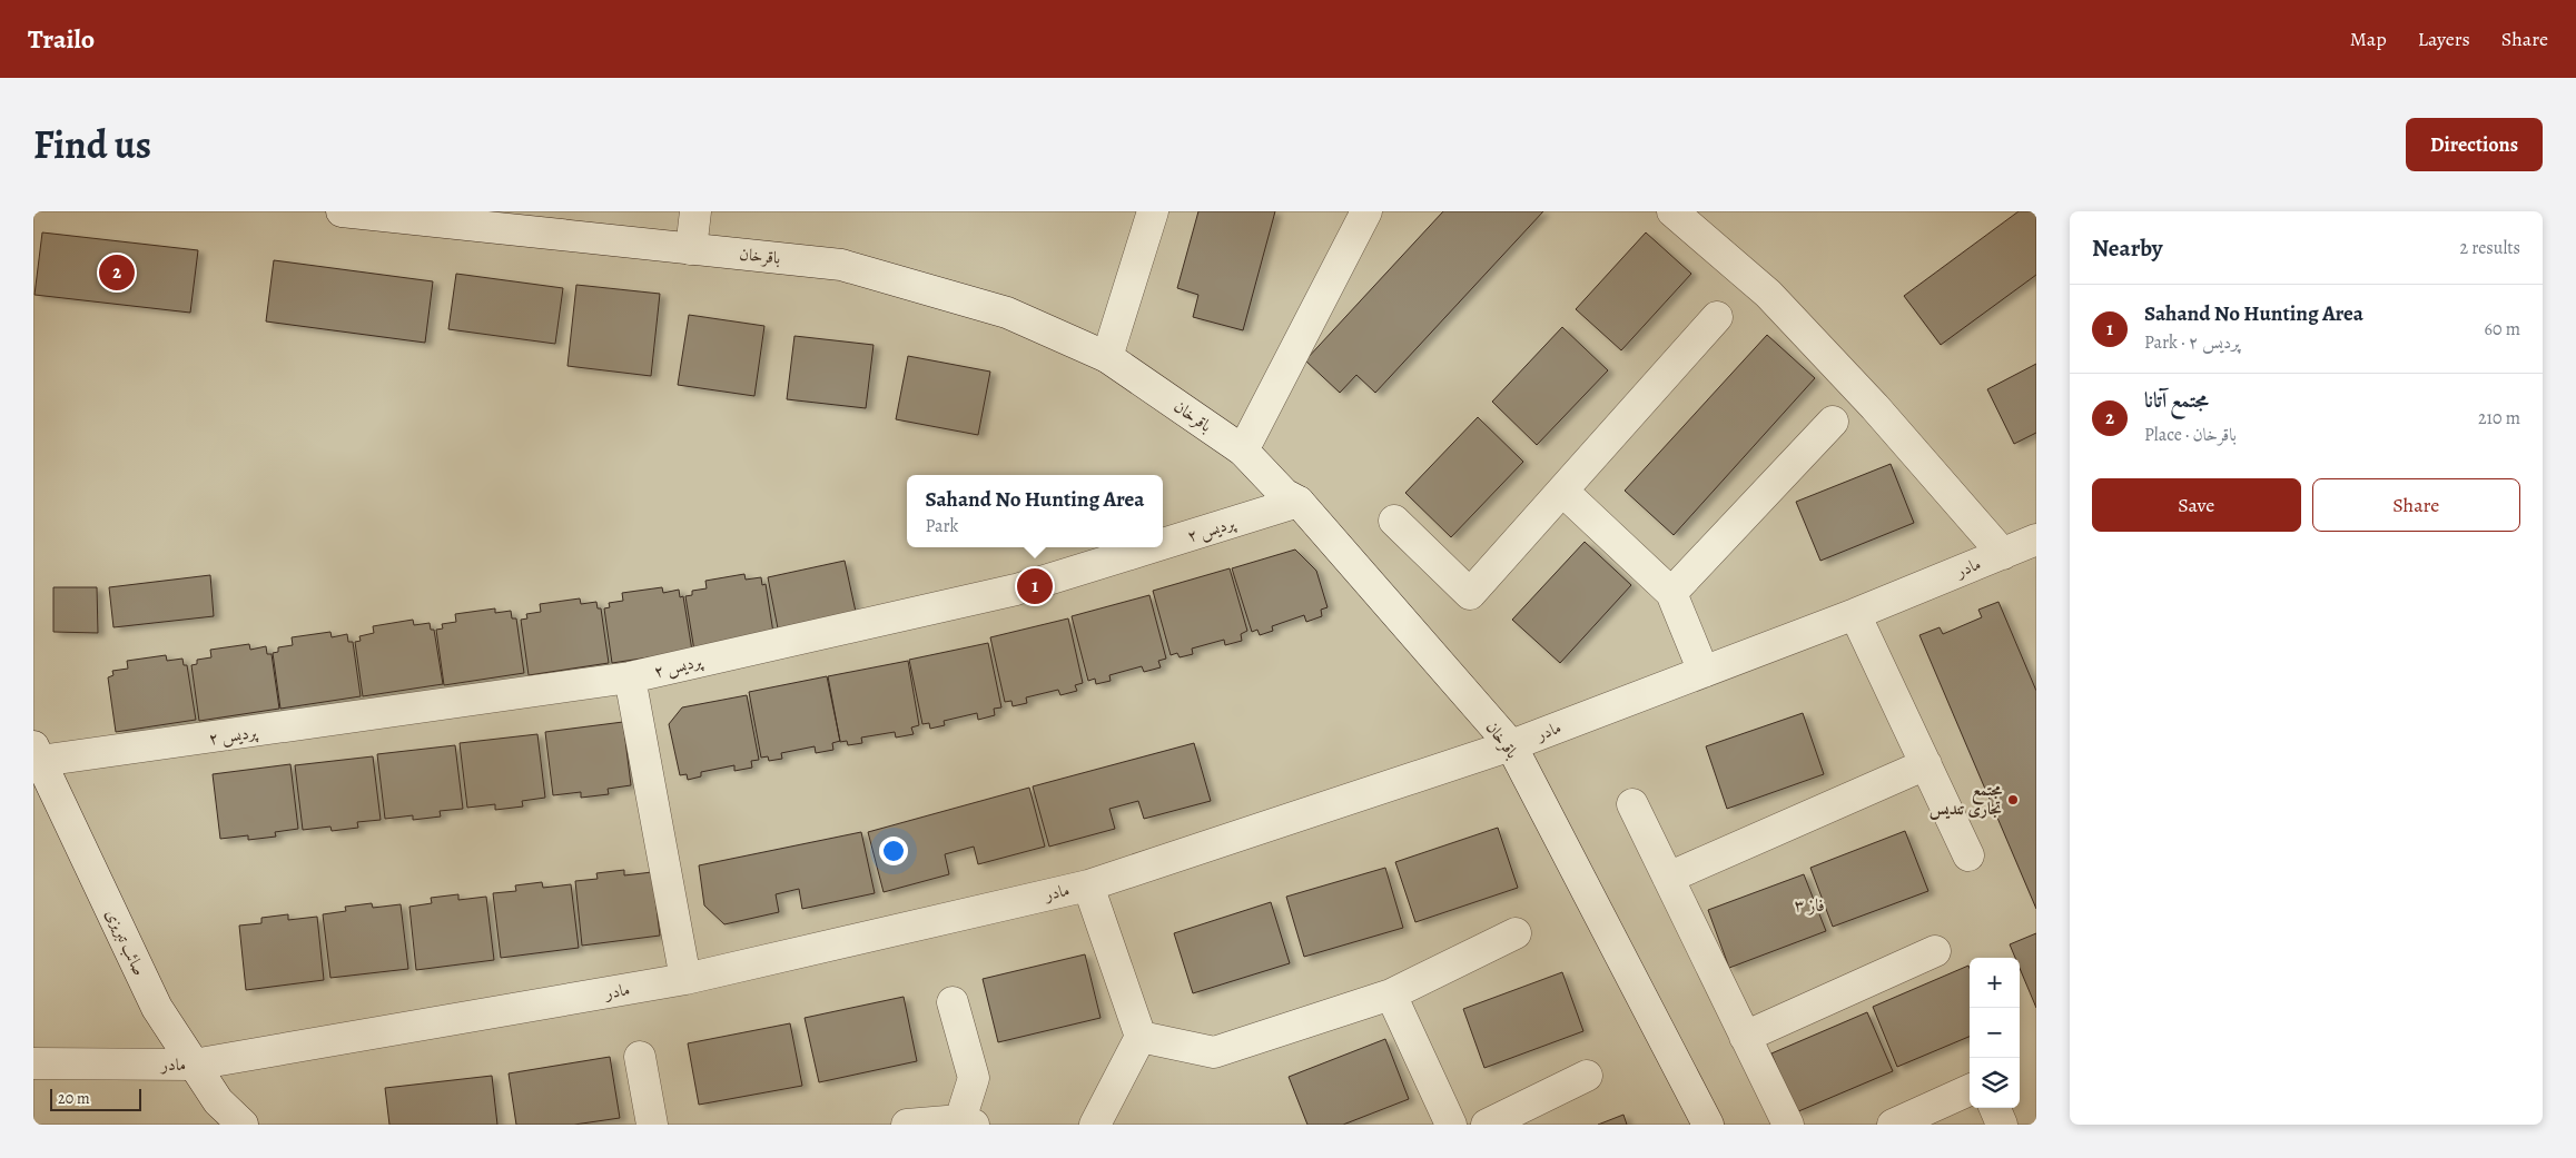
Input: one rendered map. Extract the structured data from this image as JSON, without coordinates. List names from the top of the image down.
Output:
{
  "streets": {
    "street": [
      "باقرخان",
      "پردیس ۲",
      "مادر",
      "صائب تبریزی"
    ]
  },
  "crossings": [
    ["باقرخان", "پردیس ۲"],
    ["باقرخان", "مادر"],
    ["پردیس ۲", "صائب تبریزی"],
    ["مادر", "صائب تبریزی"]
  ],
  "districts": ["فاز ۳"],
  "places": ["مجتمع تجاری تندیس"],
  "scale_bar": "20 m",
  "page": {
    "header": "Trailo",
    "nav": ["Map", "Layers", "Share"],
    "title": "Find us",
    "buttons": [
      "Directions",
      ["Save", "Share"]
    ],
    "heading": ["Nearby", "2 results"],
    "pins": ["2", "1"],
    "list": [
      {
        "mark": "1",
        "name": "Sahand No Hunting Area",
        "note": "Park · پردیس ۲",
        "value": "60 m"
      },
      {
        "mark": "2",
        "name": "مجتمع آتانا",
        "note": "Place · باقرخان",
        "value": "210 m"
      }
    ],
    "popup": ["Sahand No Hunting Area", "Park"],
    "map_buttons": ["+", "−"],
    "scale": "20 m"
  }
}
